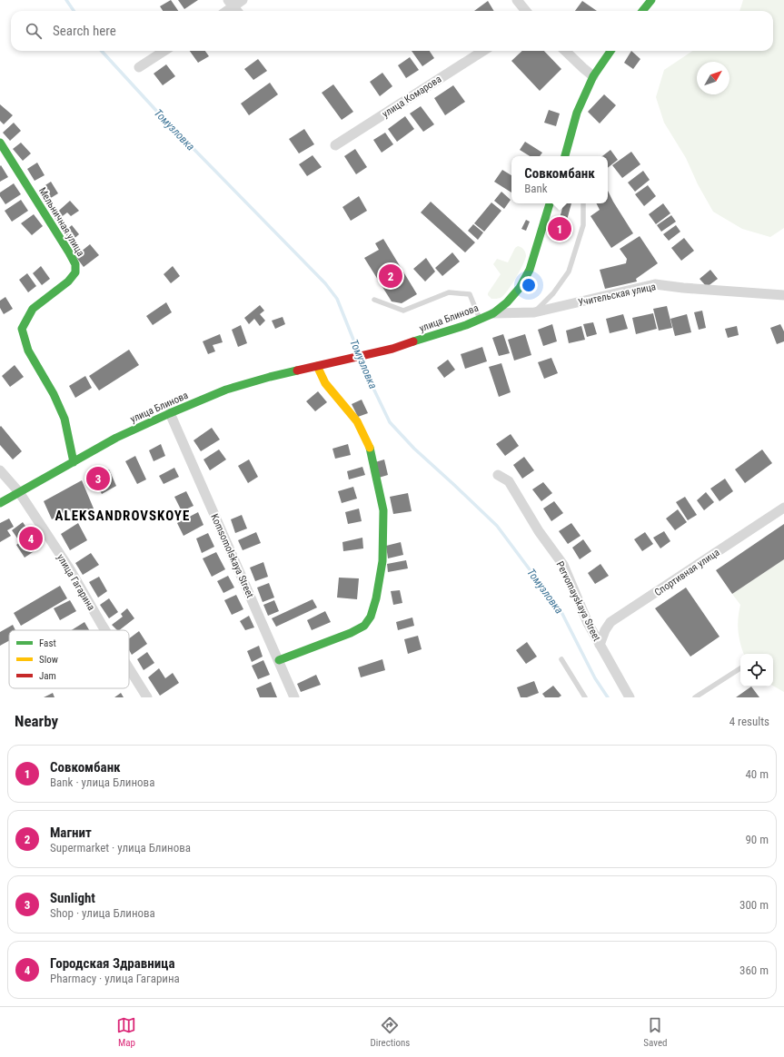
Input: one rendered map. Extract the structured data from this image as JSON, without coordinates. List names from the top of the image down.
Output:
{
  "streets": {
    "main road": ["Мельничная улица", "улица Блинова"],
    "street": [
      "улица Комарова",
      "Учительская улица",
      "Komsomolskaya Street",
      "Спортивная улица",
      "улица Гагарина",
      "Pervomayskaya Street"
    ]
  },
  "crossings": [
    ["Мельничная улица", "улица Блинова"],
    ["Учительская улица", "улица Блинова"],
    ["улица Блинова", "Komsomolskaya Street"],
    ["улица Блинова", "улица Гагарина"],
    ["Спортивная улица", "Pervomayskaya Street"]
  ],
  "districts": ["ALEKSANDROVSKOYE"],
  "water": ["Томузловка"],
  "legend": ["Fast", "Slow", "Jam"],
  "north": "top right",
  "page": {
    "search": "Search here",
    "popup": ["Совкомбанк", "Bank"],
    "pins": [
      "1",
      "2",
      "3",
      "4"
    ],
    "heading": ["Nearby", "4 results"],
    "list": [
      {
        "mark": "1",
        "name": "Совкомбанк",
        "note": "Bank · улица Блинова",
        "value": "40 m"
      },
      {
        "mark": "2",
        "name": "Магнит",
        "note": "Supermarket · улица Блинова",
        "value": "90 m"
      },
      {
        "mark": "3",
        "name": "Sunlight",
        "note": "Shop · улица Блинова",
        "value": "300 m"
      },
      {
        "mark": "4",
        "name": "Городская Здравница",
        "note": "Pharmacy · улица Гагарина",
        "value": "360 m"
      }
    ],
    "nav": ["Map", "Directions", "Saved"]
  }
}
